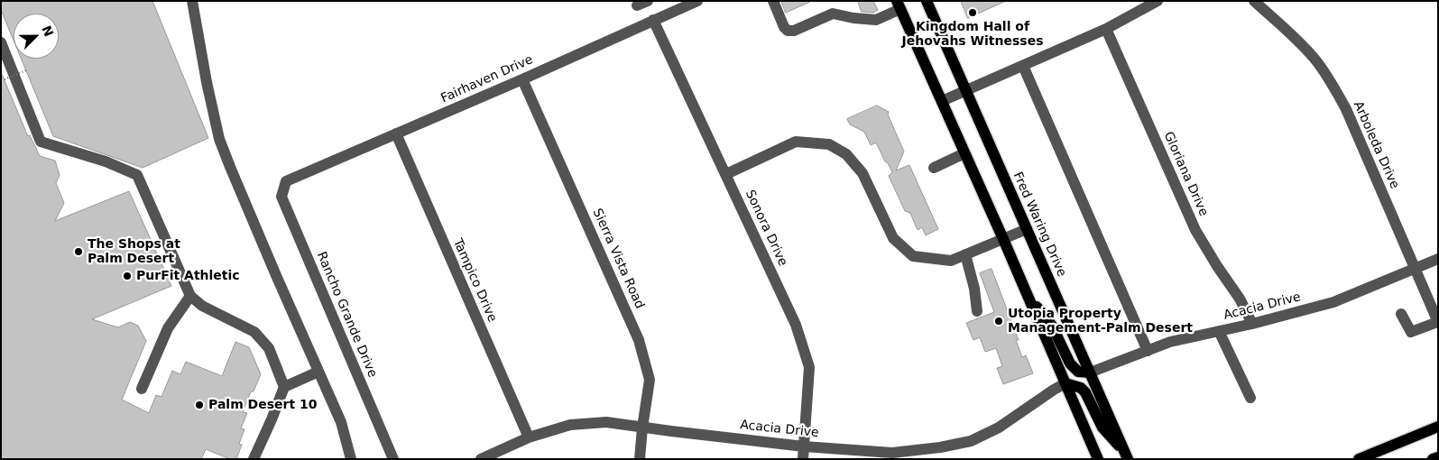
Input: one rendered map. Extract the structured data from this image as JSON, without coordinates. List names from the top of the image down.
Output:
{
  "streets": {
    "main road": ["Fred Waring Drive"],
    "street": [
      "Fairhaven Drive",
      "Arboleda Drive",
      "Gloriana Drive",
      "Sonora Drive",
      "Sierra Vista Road",
      "Tampico Drive",
      "Acacia Drive",
      "Rancho Grande Drive"
    ]
  },
  "crossings": [
    ["Fairhaven Drive", "Sonora Drive"],
    ["Fairhaven Drive", "Sierra Vista Road"],
    ["Fairhaven Drive", "Tampico Drive"],
    ["Fairhaven Drive", "Rancho Grande Drive"],
    ["Arboleda Drive", "Acacia Drive"],
    ["Gloriana Drive", "Acacia Drive"],
    ["Fred Waring Drive", "Acacia Drive"],
    ["Sonora Drive", "Acacia Drive"],
    ["Sierra Vista Road", "Acacia Drive"],
    ["Tampico Drive", "Acacia Drive"]
  ],
  "places": [
    "Kingdom Hall of Jehovahs Witnesses",
    "The Shops at Palm Desert",
    "PurFit Athletic",
    "Utopia Property Management-Palm Desert",
    "Palm Desert 10"
  ],
  "north": "top right"
}
